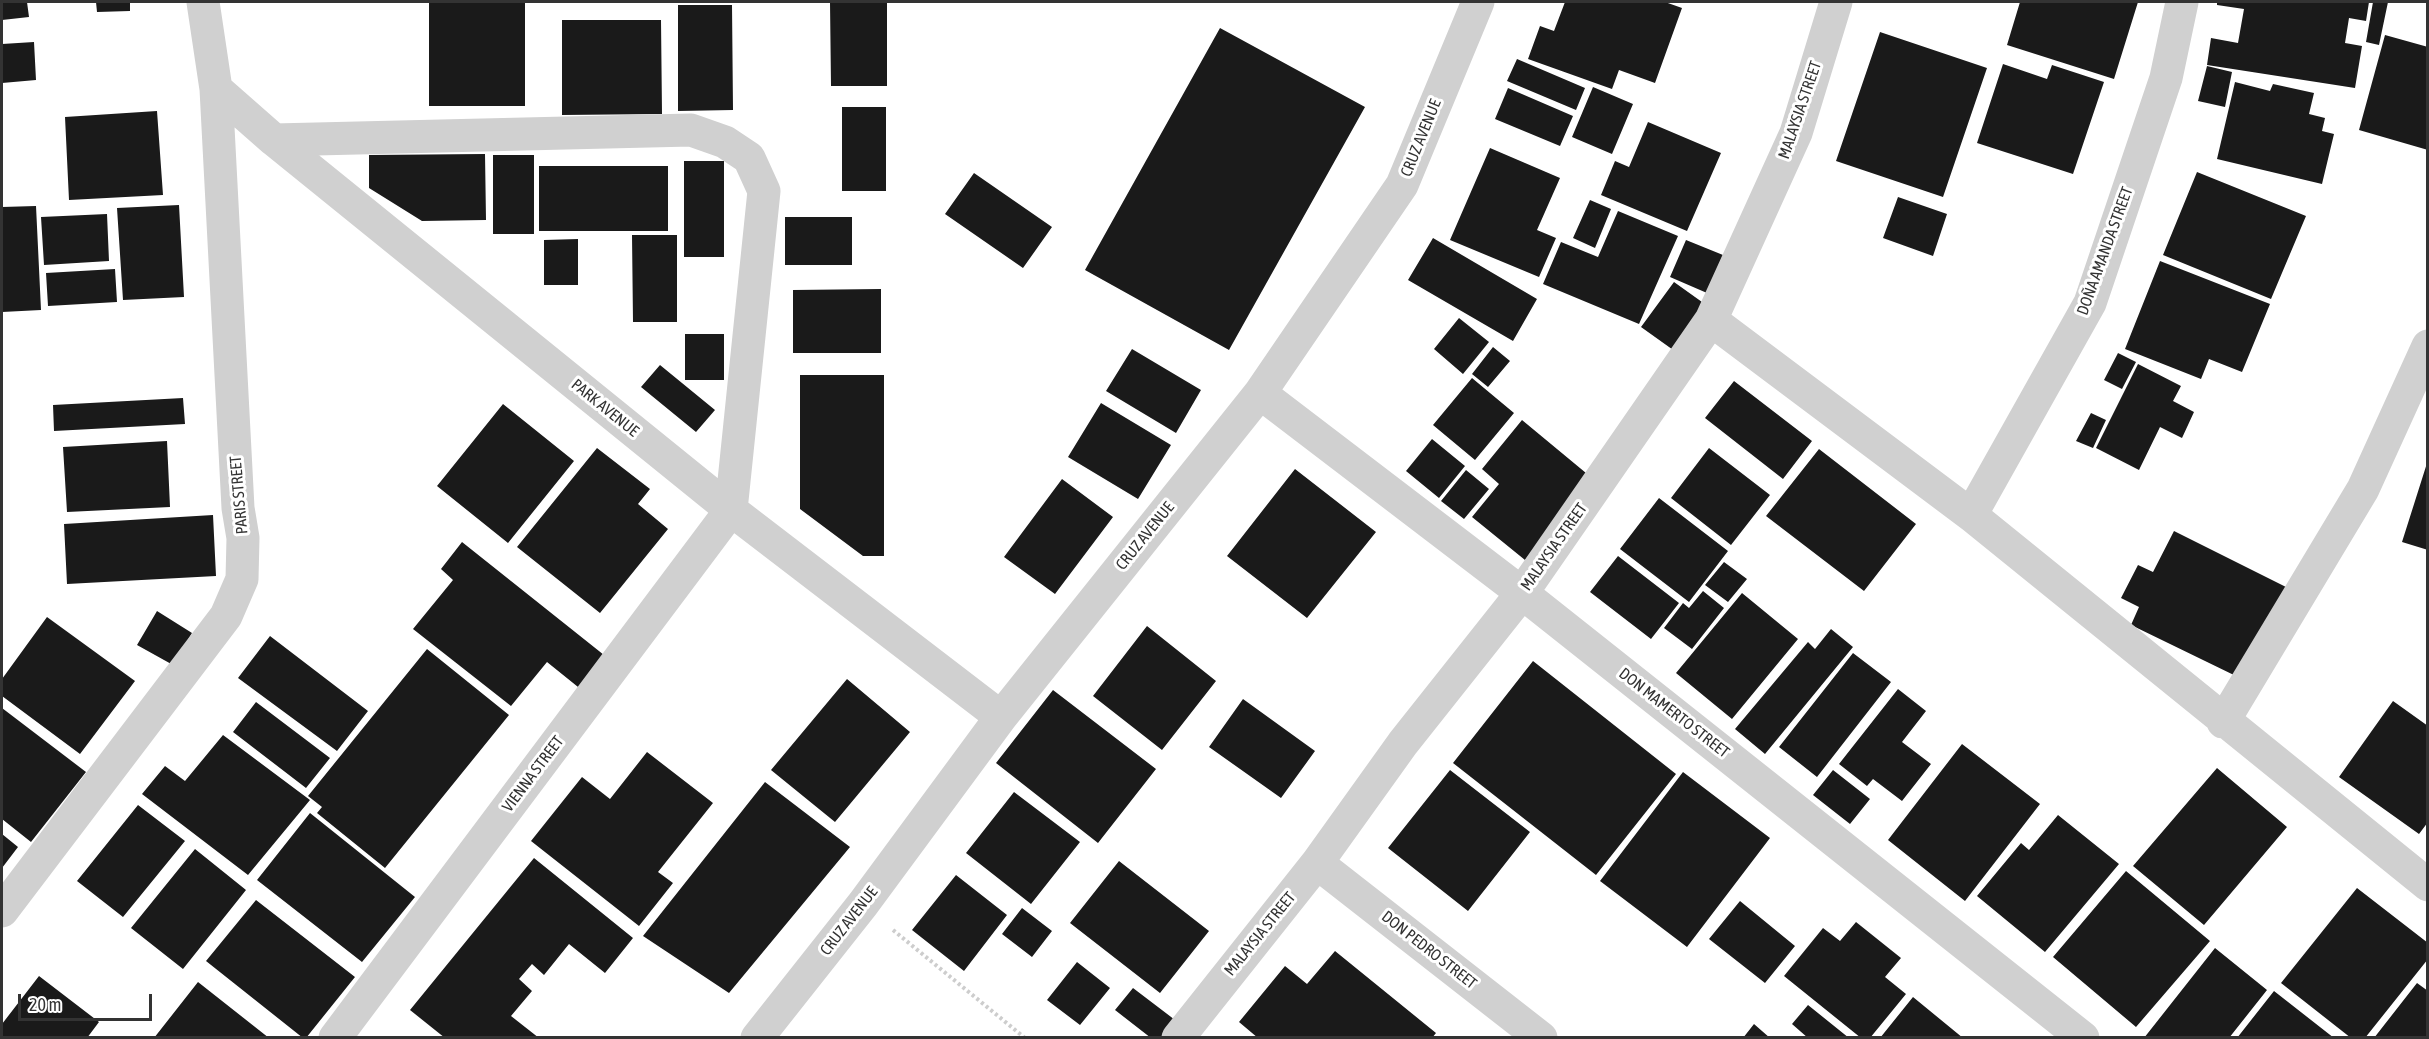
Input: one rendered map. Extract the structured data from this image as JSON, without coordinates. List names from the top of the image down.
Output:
{
  "streets": {
    "street": [
      "MALAYSIA STREET",
      "CRUZ AVENUE",
      "DOÑA AMANDA STREET",
      "PARK AVENUE",
      "PARIS STREET",
      "DON MAMERTO STREET",
      "VIENNA STREET",
      "DON PEDRO STREET"
    ]
  },
  "crossings": [
    ["MALAYSIA STREET", "DON MAMERTO STREET"],
    ["MALAYSIA STREET", "DON PEDRO STREET"],
    ["CRUZ AVENUE", "PARK AVENUE"],
    ["CRUZ AVENUE", "DON MAMERTO STREET"],
    ["PARK AVENUE", "PARIS STREET"],
    ["PARK AVENUE", "VIENNA STREET"]
  ],
  "scale_bar": "20 m"
}
